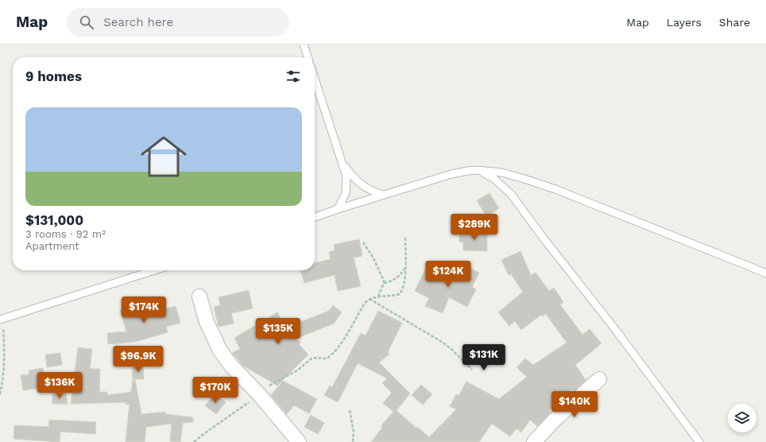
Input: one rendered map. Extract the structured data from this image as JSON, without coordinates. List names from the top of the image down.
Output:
{
  "page": {
    "header": "Map",
    "search": "Search here",
    "nav": ["Map", "Layers", "Share"],
    "heading": "9 homes",
    "list": [
      {
        "name": "$131,000",
        "note": "3 rooms · 92 m² · Apartment"
      }
    ],
    "price": [
      "$289K",
      "$124K",
      "$174K",
      "$135K",
      "$131K",
      "$96.9K",
      "$136K",
      "$170K",
      "$140K"
    ]
  }
}
